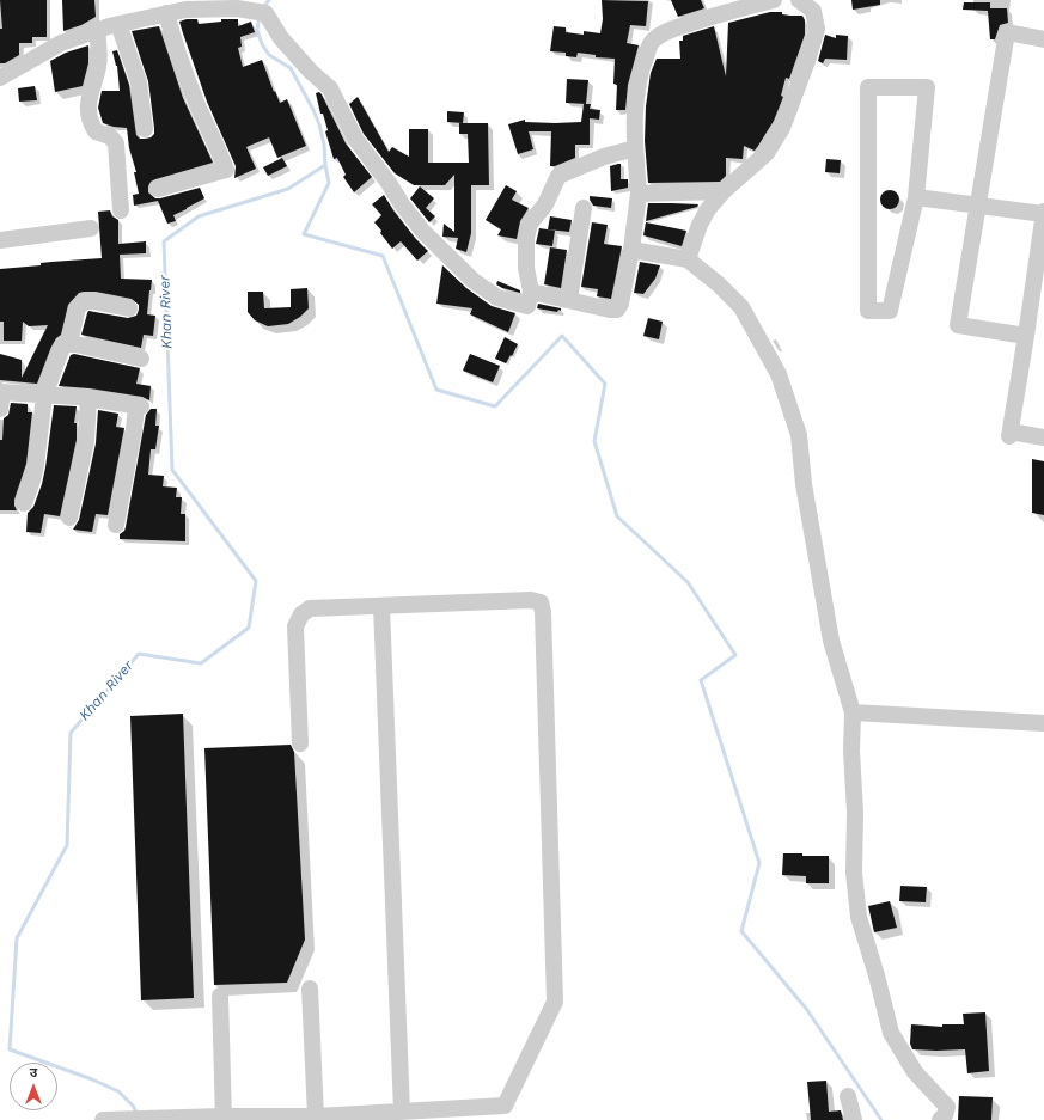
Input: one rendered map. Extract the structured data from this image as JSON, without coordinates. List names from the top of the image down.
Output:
{
  "water": ["Khan River"],
  "north": "top"
}
